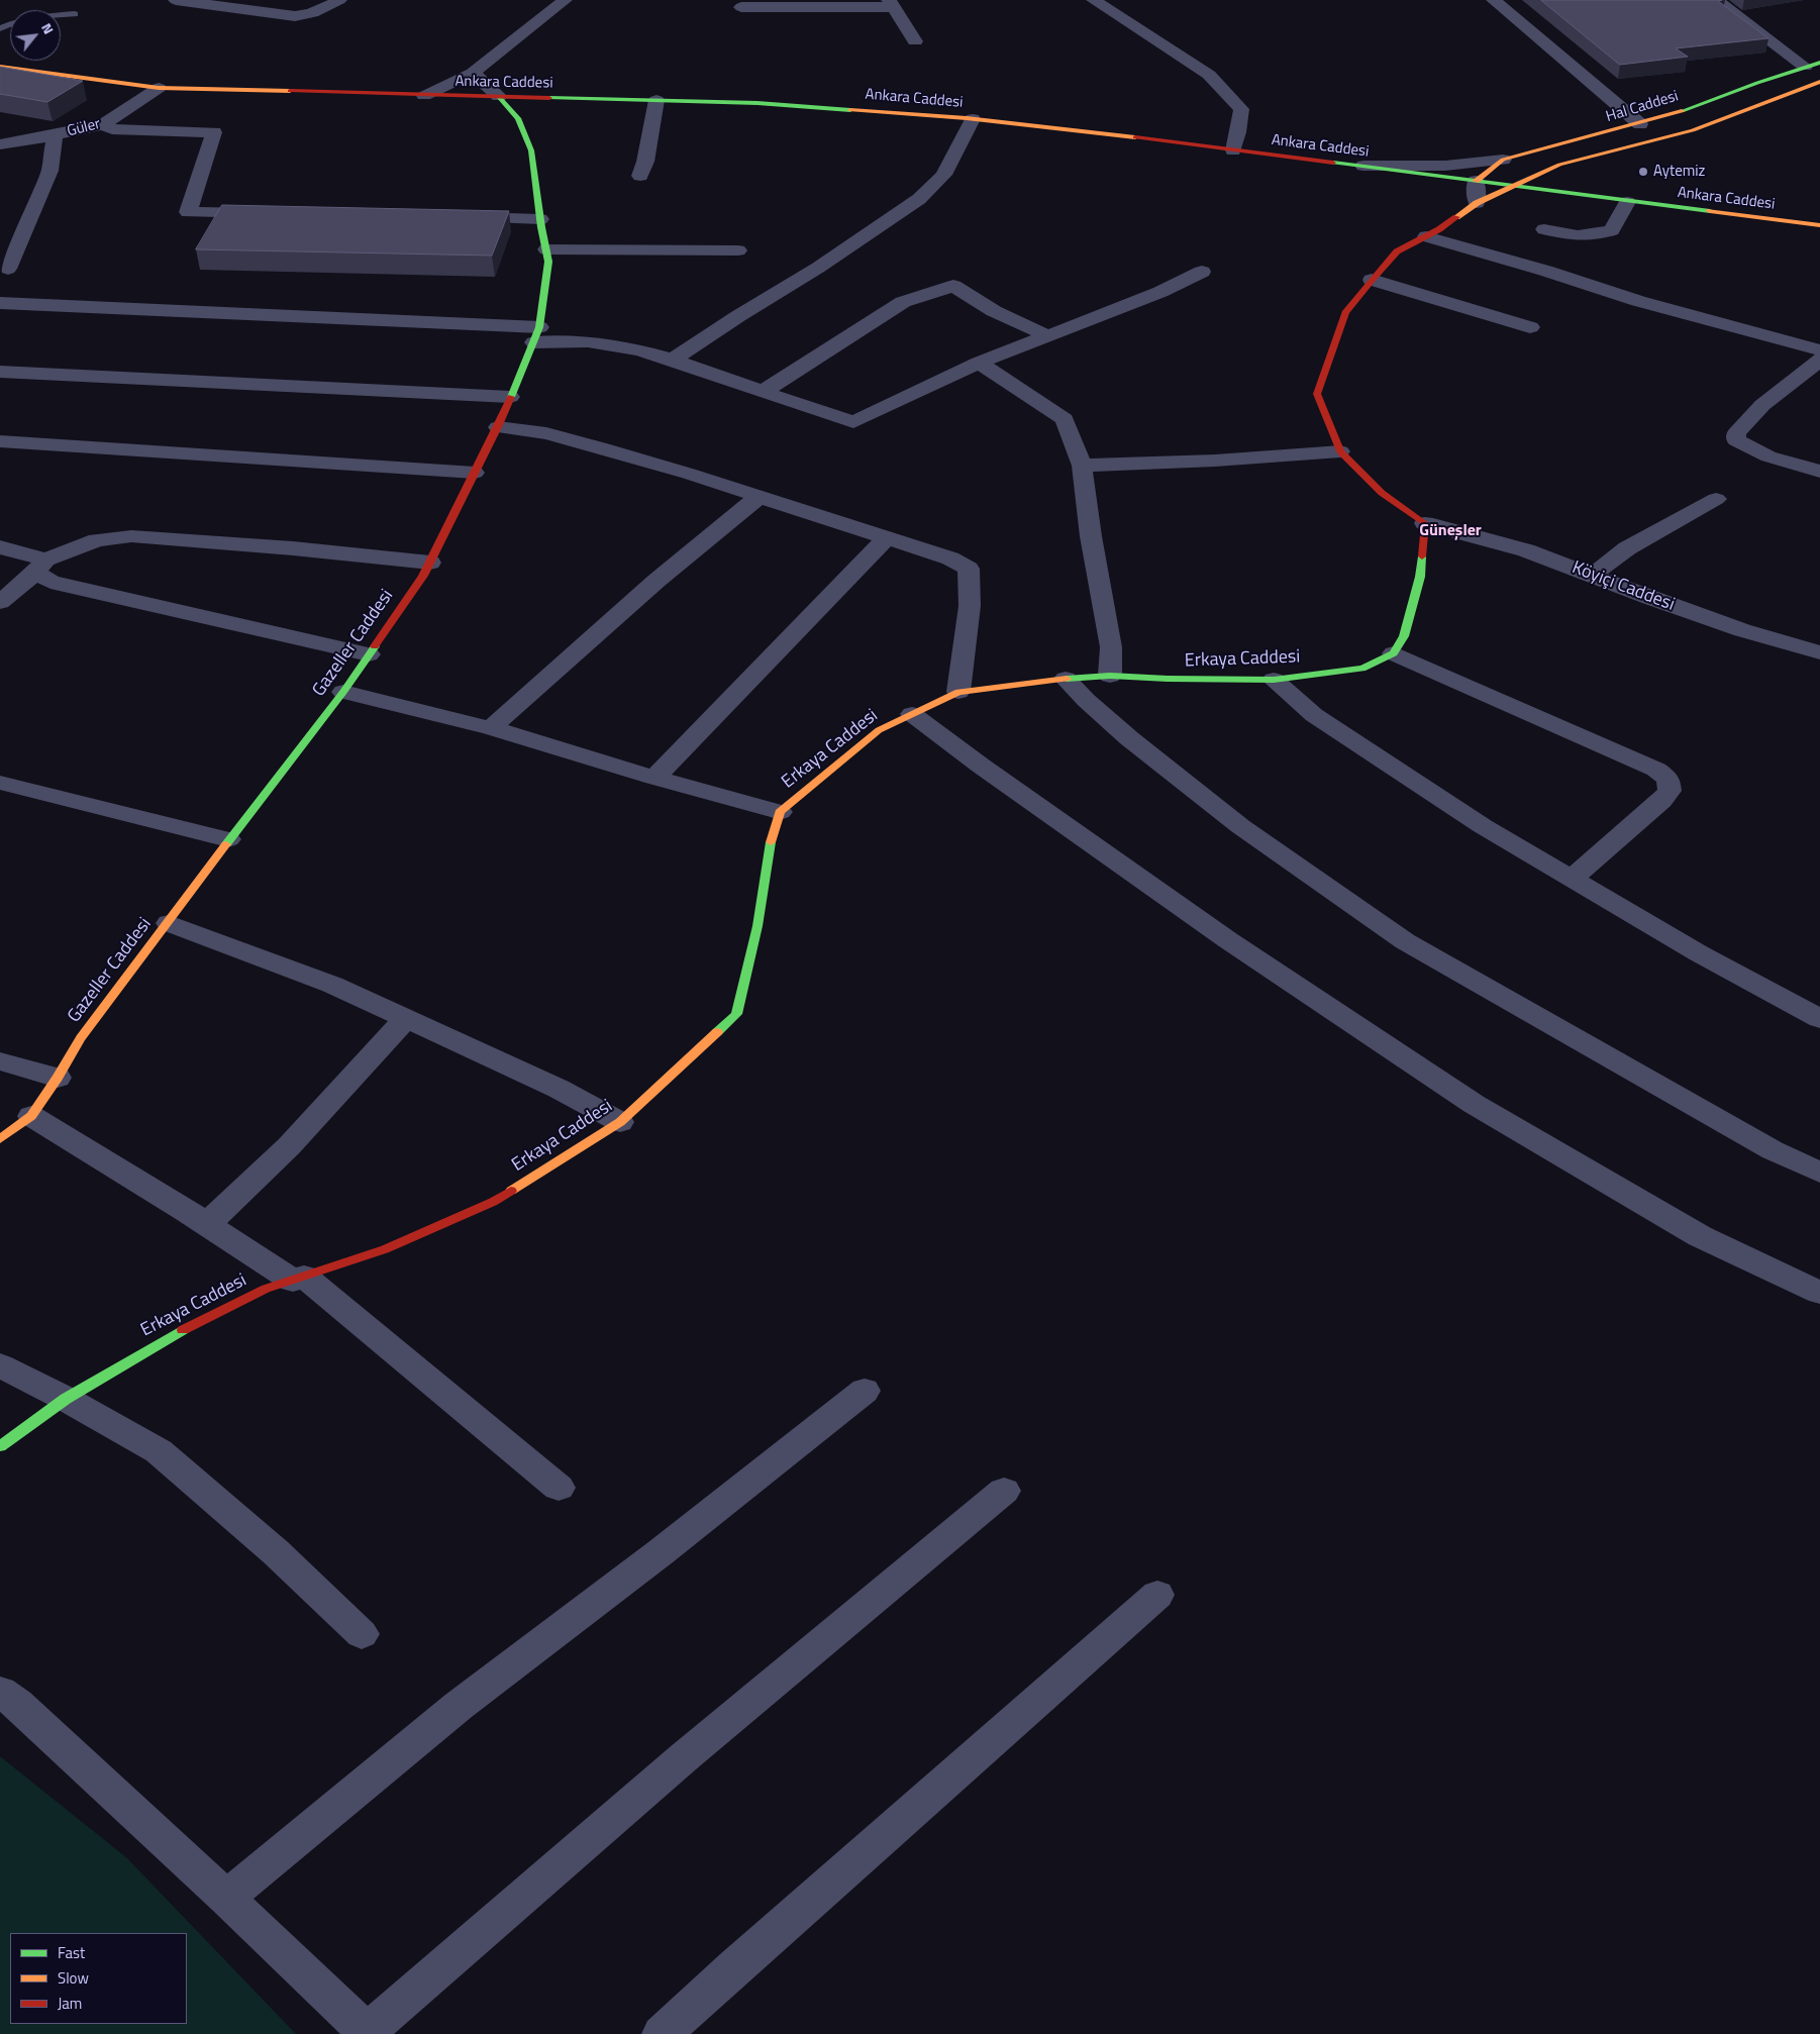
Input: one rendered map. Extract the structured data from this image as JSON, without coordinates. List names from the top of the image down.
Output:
{
  "streets": {
    "street": [
      "Ankara Caddesi",
      "Hal Caddesi",
      "Güler",
      "Köyiçi Caddesi",
      "Gazeller Caddesi",
      "Erkaya Caddesi"
    ]
  },
  "crossings": [
    ["Ankara Caddesi", "Hal Caddesi"],
    ["Ankara Caddesi", "Güler"],
    ["Ankara Caddesi", "Gazeller Caddesi"]
  ],
  "districts": ["Güneşler"],
  "places": ["Aytemiz"],
  "legend": ["Fast", "Slow", "Jam"],
  "north": "top right"
}
